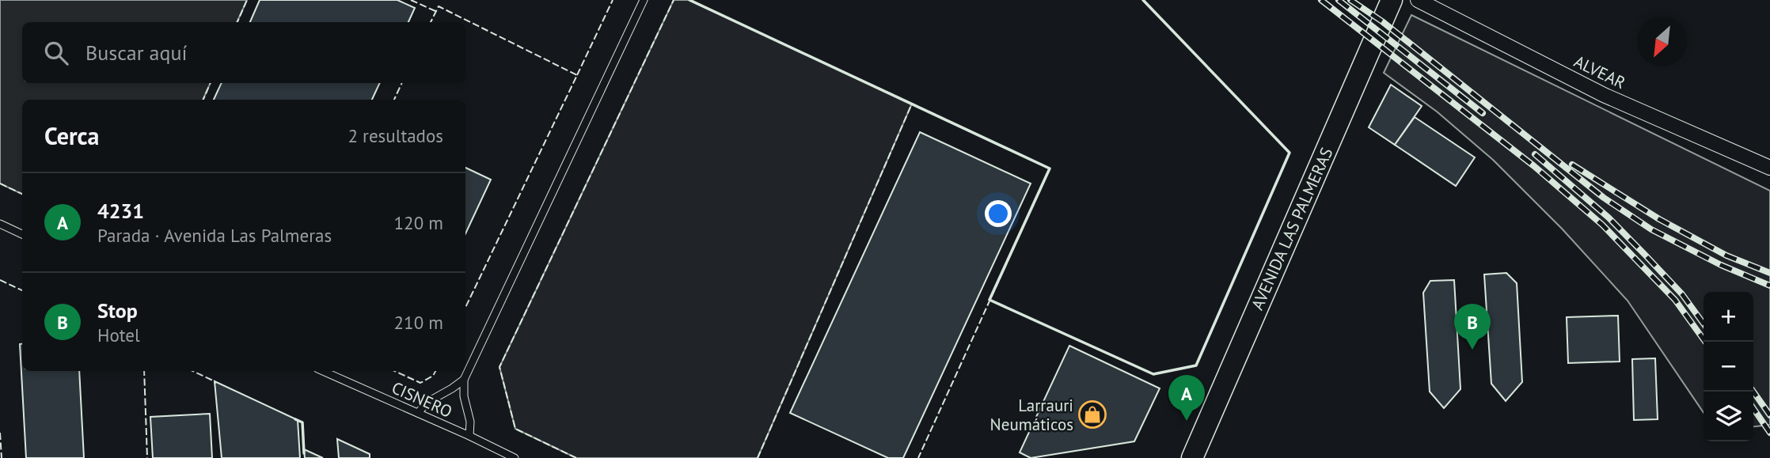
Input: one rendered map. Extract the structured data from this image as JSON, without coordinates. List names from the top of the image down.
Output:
{
  "streets": {
    "main road": ["AVENIDA LAS PALMERAS"],
    "street": ["ALVEAR"],
    "lane": ["CISNERO"]
  },
  "places": {
    "shop": ["Larrauri Neumáticos"]
  },
  "north": "bottom left",
  "page": {
    "search": "Buscar aquí",
    "heading": ["Cerca", "2 resultados"],
    "list": [
      {
        "mark": "A",
        "name": "4231",
        "note": "Parada · Avenida Las Palmeras",
        "value": "120 m"
      },
      {
        "mark": "B",
        "name": "Stop",
        "note": "Hotel",
        "value": "210 m"
      }
    ],
    "map_buttons": ["+", "−"],
    "pins": ["B", "A"]
  }
}
